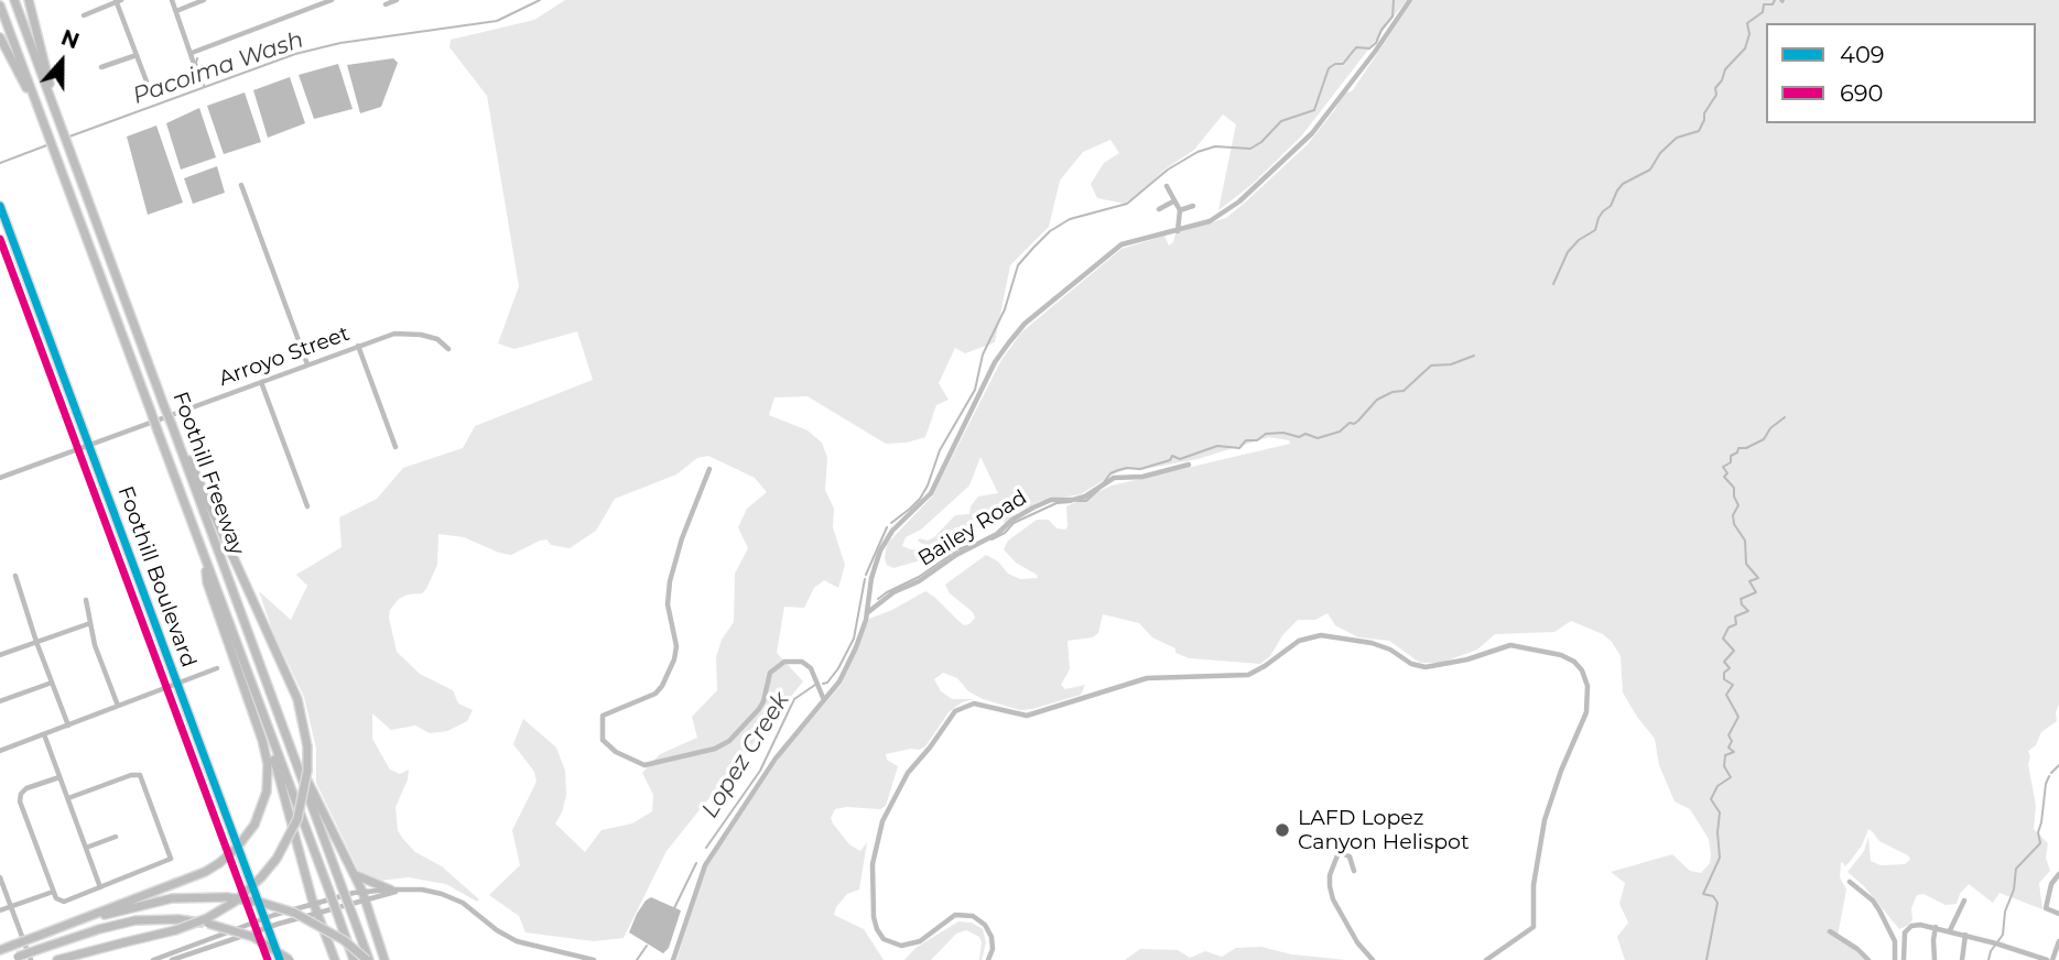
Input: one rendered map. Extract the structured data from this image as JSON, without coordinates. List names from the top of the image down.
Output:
{
  "streets": {
    "highway": ["Foothill Freeway"],
    "main road": ["Foothill Boulevard"],
    "street": ["Arroyo Street", "Bailey Road"]
  },
  "crossings": [
    ["Arroyo Street", "Foothill Boulevard"]
  ],
  "water": ["Pacoima Wash", "Lopez Creek"],
  "places": ["LAFD Lopez Canyon Helispot"],
  "lines": ["transit line 409", "transit line 690"],
  "legend": ["409", "690"],
  "north": "top"
}
